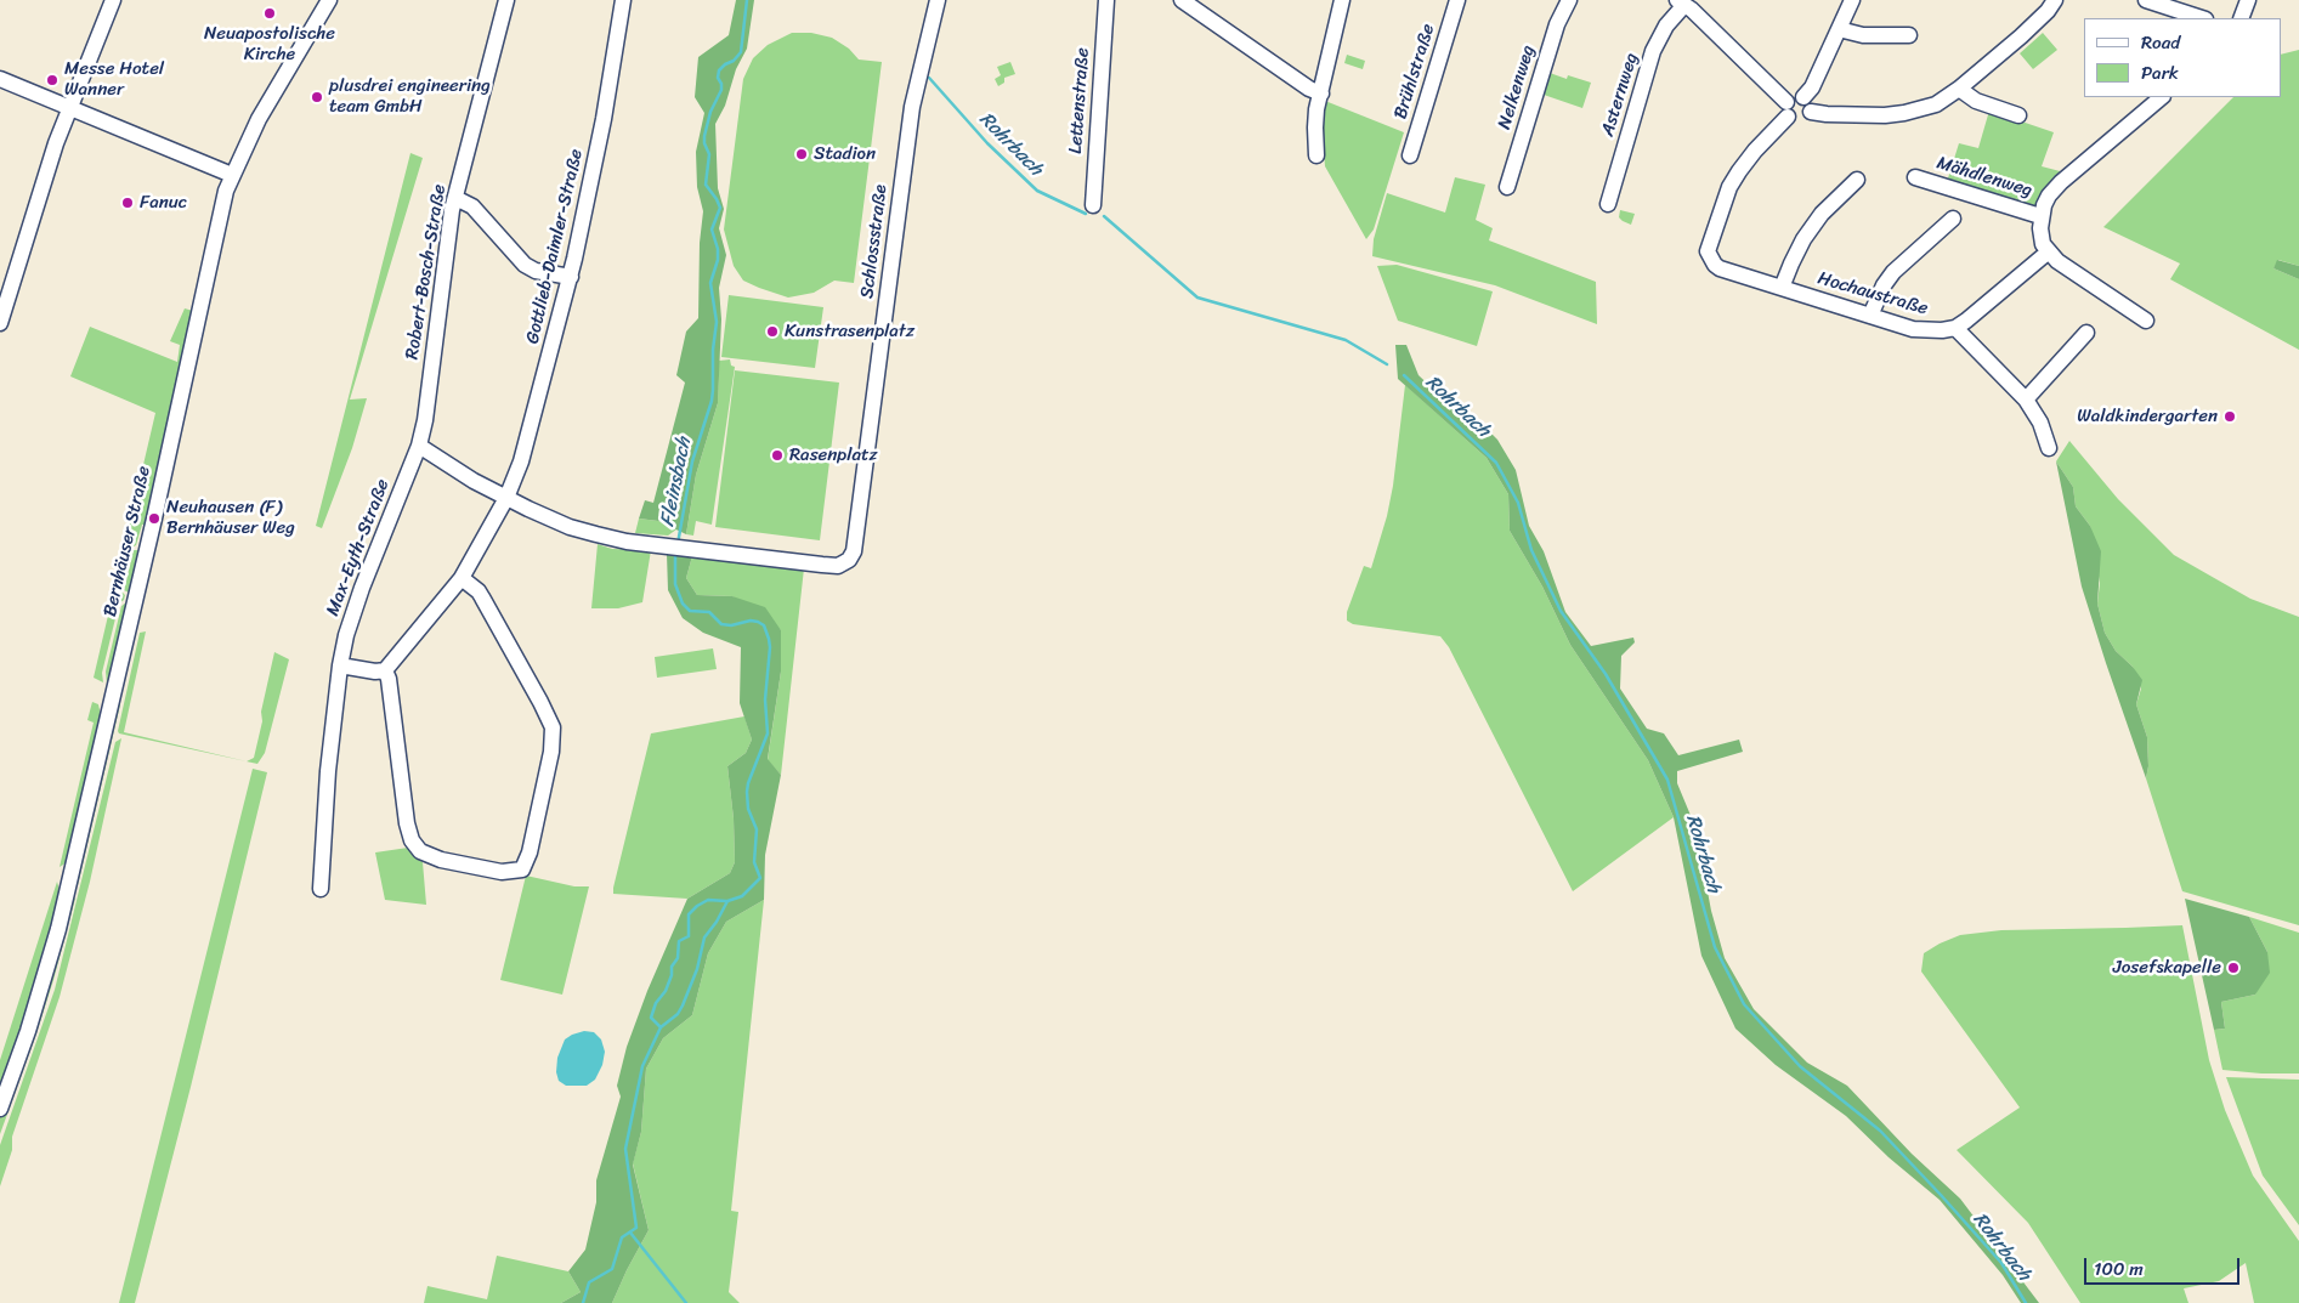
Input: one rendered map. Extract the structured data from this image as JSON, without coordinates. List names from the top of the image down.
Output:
{
  "streets": {
    "street": [
      "Brühlstraße",
      "Nelkenweg",
      "Asternweg",
      "Lettenstraße",
      "Mähdlenweg",
      "Schlossstraße",
      "Gottlieb-Daimler-Straße",
      "Robert-Bosch-Straße",
      "Hochaustraße",
      "Bernhäuser Straße",
      "Max-Eyth-Straße"
    ]
  },
  "crossings": [
    ["Schlossstraße", "Gottlieb-Daimler-Straße"],
    ["Robert-Bosch-Straße", "Max-Eyth-Straße"]
  ],
  "water": ["Rohrbach", "Fleinsbach"],
  "places": [
    "Neuapostolische Kirche",
    "Messe Hotel Wanner",
    "plusdrei engineering team GmbH",
    "Stadion",
    "Fanuc",
    "Kunstrasenplatz",
    "Waldkindergarten",
    "Rasenplatz",
    "Neuhausen (F) Bernhäuser Weg",
    "Josefskapelle"
  ],
  "legend": ["Road", "Park"],
  "scale_bar": "100 m"
}
